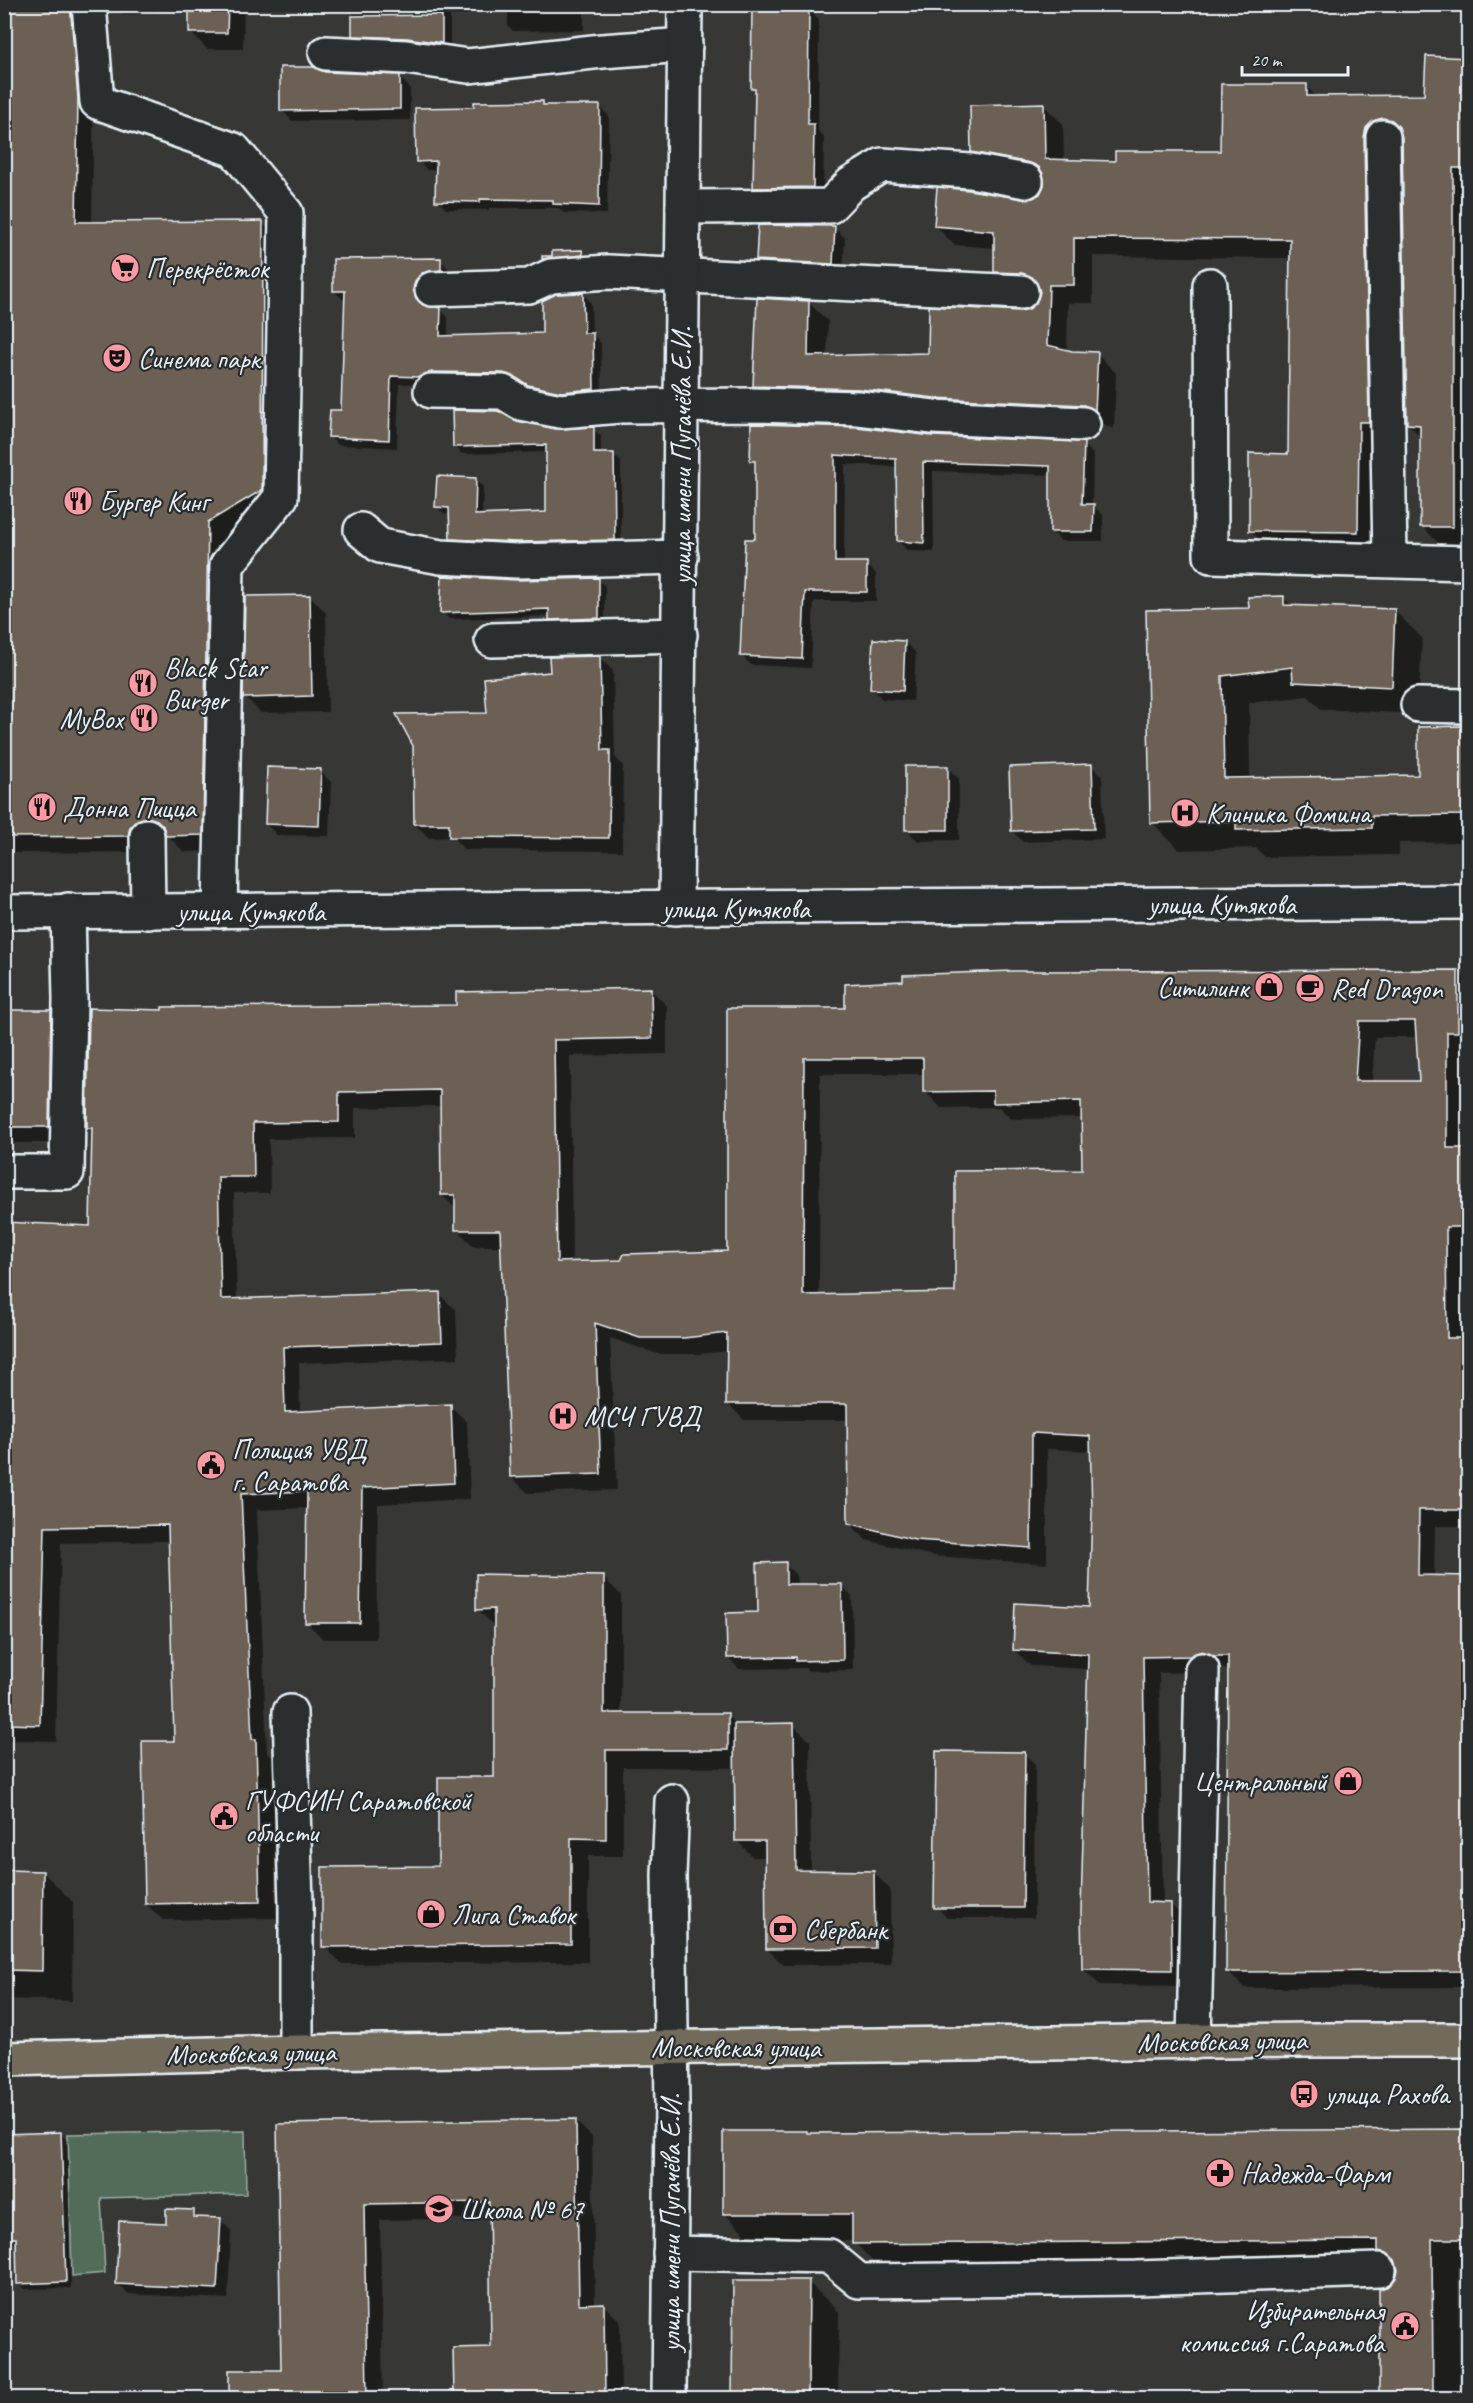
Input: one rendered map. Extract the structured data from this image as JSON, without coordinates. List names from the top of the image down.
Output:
{
  "streets": {
    "main road": ["Московская улица"],
    "street": ["улица имени Пугачёва Е.И.", "улица Кутякова"]
  },
  "crossings": [
    ["улица имени Пугачёва Е.И.", "улица Кутякова"],
    ["улица имени Пугачёва Е.И.", "Московская улица"]
  ],
  "places": {
    "supermarket": ["Перекрёсток"],
    "theatre": ["Синема парк"],
    "restaurant": [
      "Бургер Кинг",
      "Black Star Burger",
      "MyBox",
      "Донна Пицца"
    ],
    "hospital": ["Клиника Фомина", "МСЧ ГУВД"],
    "shop": ["Ситилинк", "Центральный", "Лига Ставок"],
    "cafe": ["Red Dragon"],
    "public building": ["Полиция УВД г. Саратова", "ГУФСИН Саратовской области", "Избирательная комиссия г.Саратова"],
    "bank": ["Сбербанк"],
    "bus stop": ["улица Рахова"],
    "pharmacy": ["Надежда-Фарм"],
    "school or university": ["Школа № 67"]
  },
  "scale_bar": "20 m"
}
